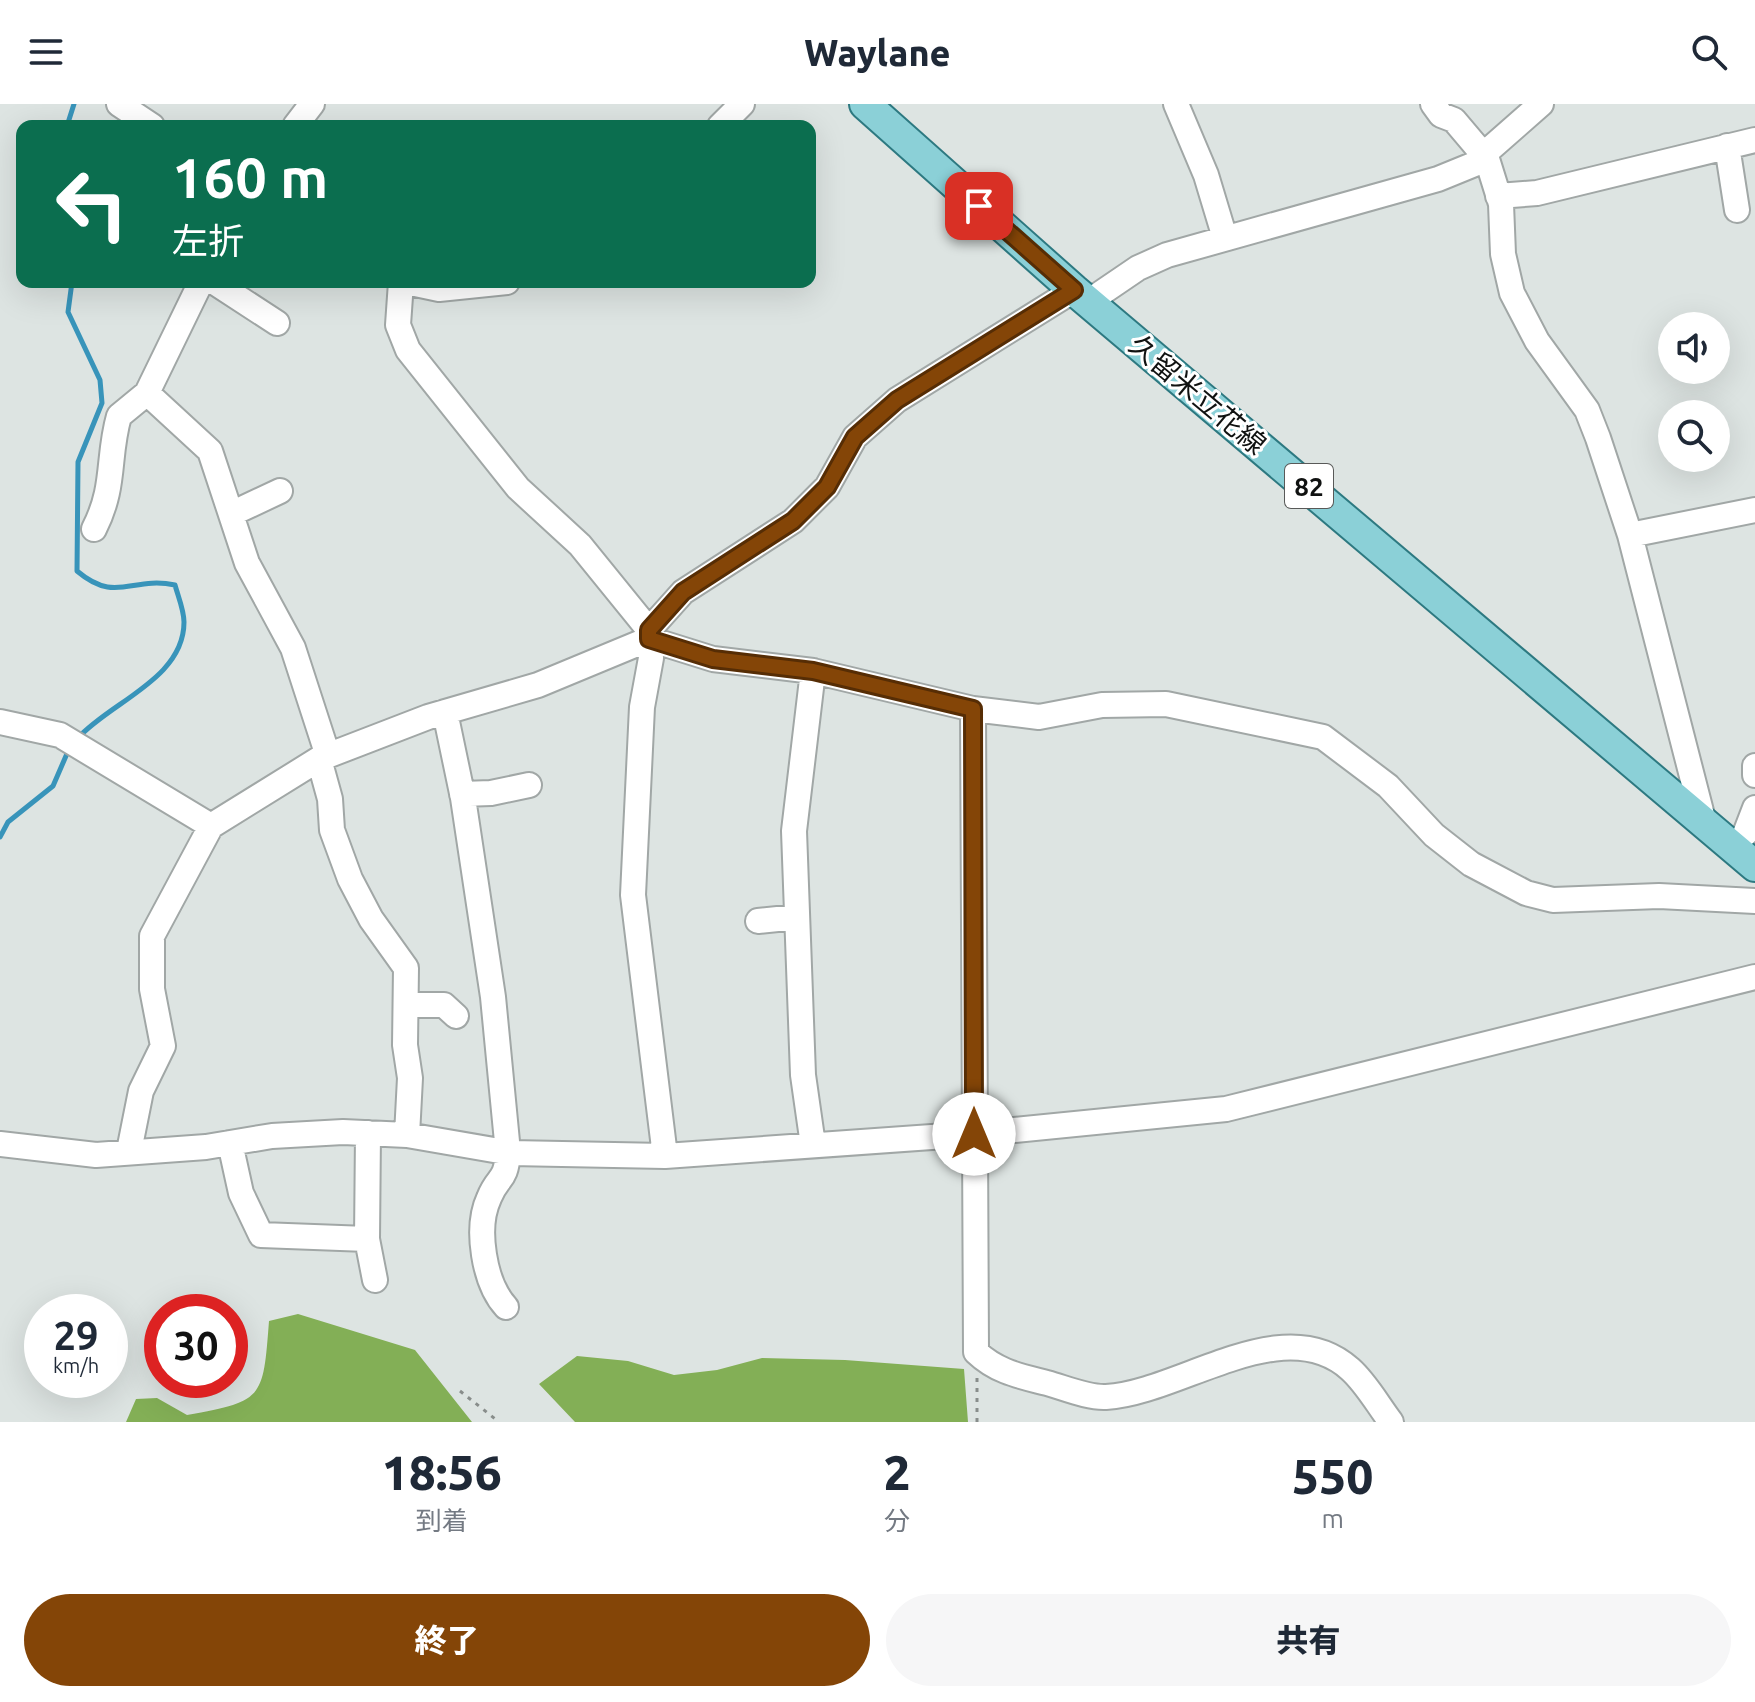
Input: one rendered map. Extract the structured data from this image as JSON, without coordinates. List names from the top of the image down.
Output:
{
  "streets": {
    "main road": ["久留米立花線", "82"]
  },
  "page": {
    "header": "Waylane",
    "turn": ["160 m", "左折"],
    "speed": "29 km/h",
    "limit": "30",
    "eta": [
      "18:56",
      "到着",
      "2",
      "分",
      "550",
      "m"
    ],
    "buttons": ["終了", "共有"]
  }
}
